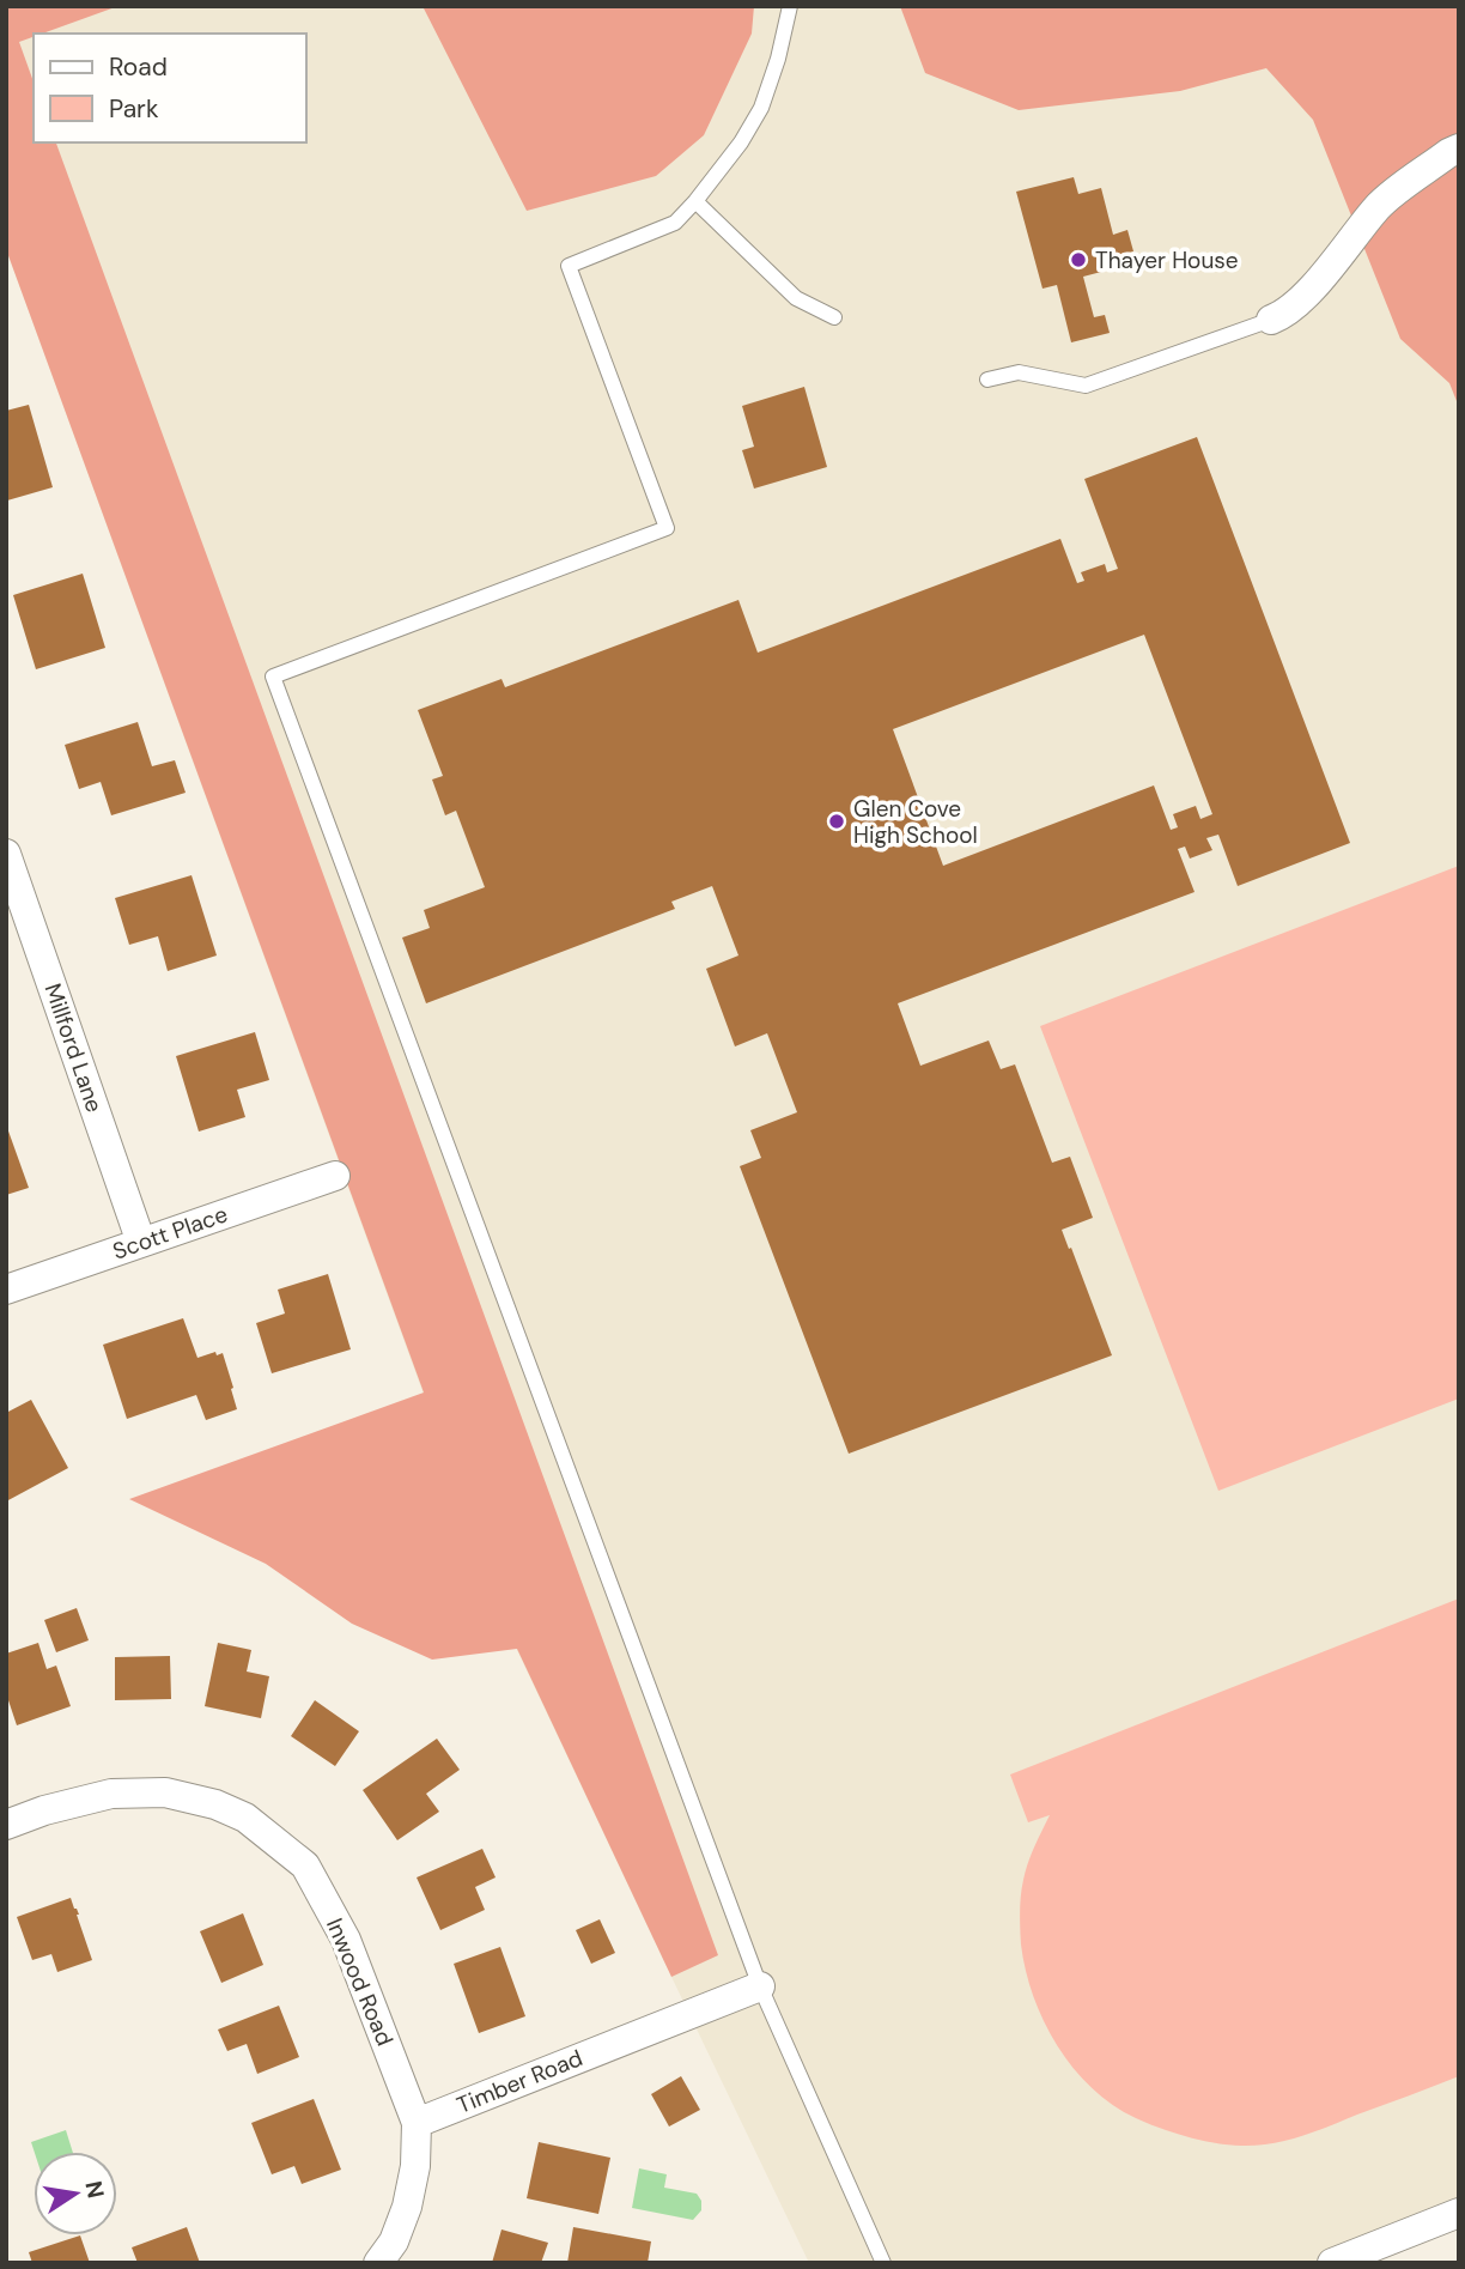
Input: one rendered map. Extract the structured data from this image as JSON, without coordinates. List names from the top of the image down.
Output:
{
  "streets": {
    "street": [
      "Millford Lane",
      "Scott Place",
      "Inwood Road",
      "Timber Road"
    ]
  },
  "crossings": [
    ["Millford Lane", "Scott Place"],
    ["Inwood Road", "Timber Road"]
  ],
  "places": ["Thayer House", "Glen Cove High School"],
  "legend": ["Road", "Park"],
  "north": "right"
}
